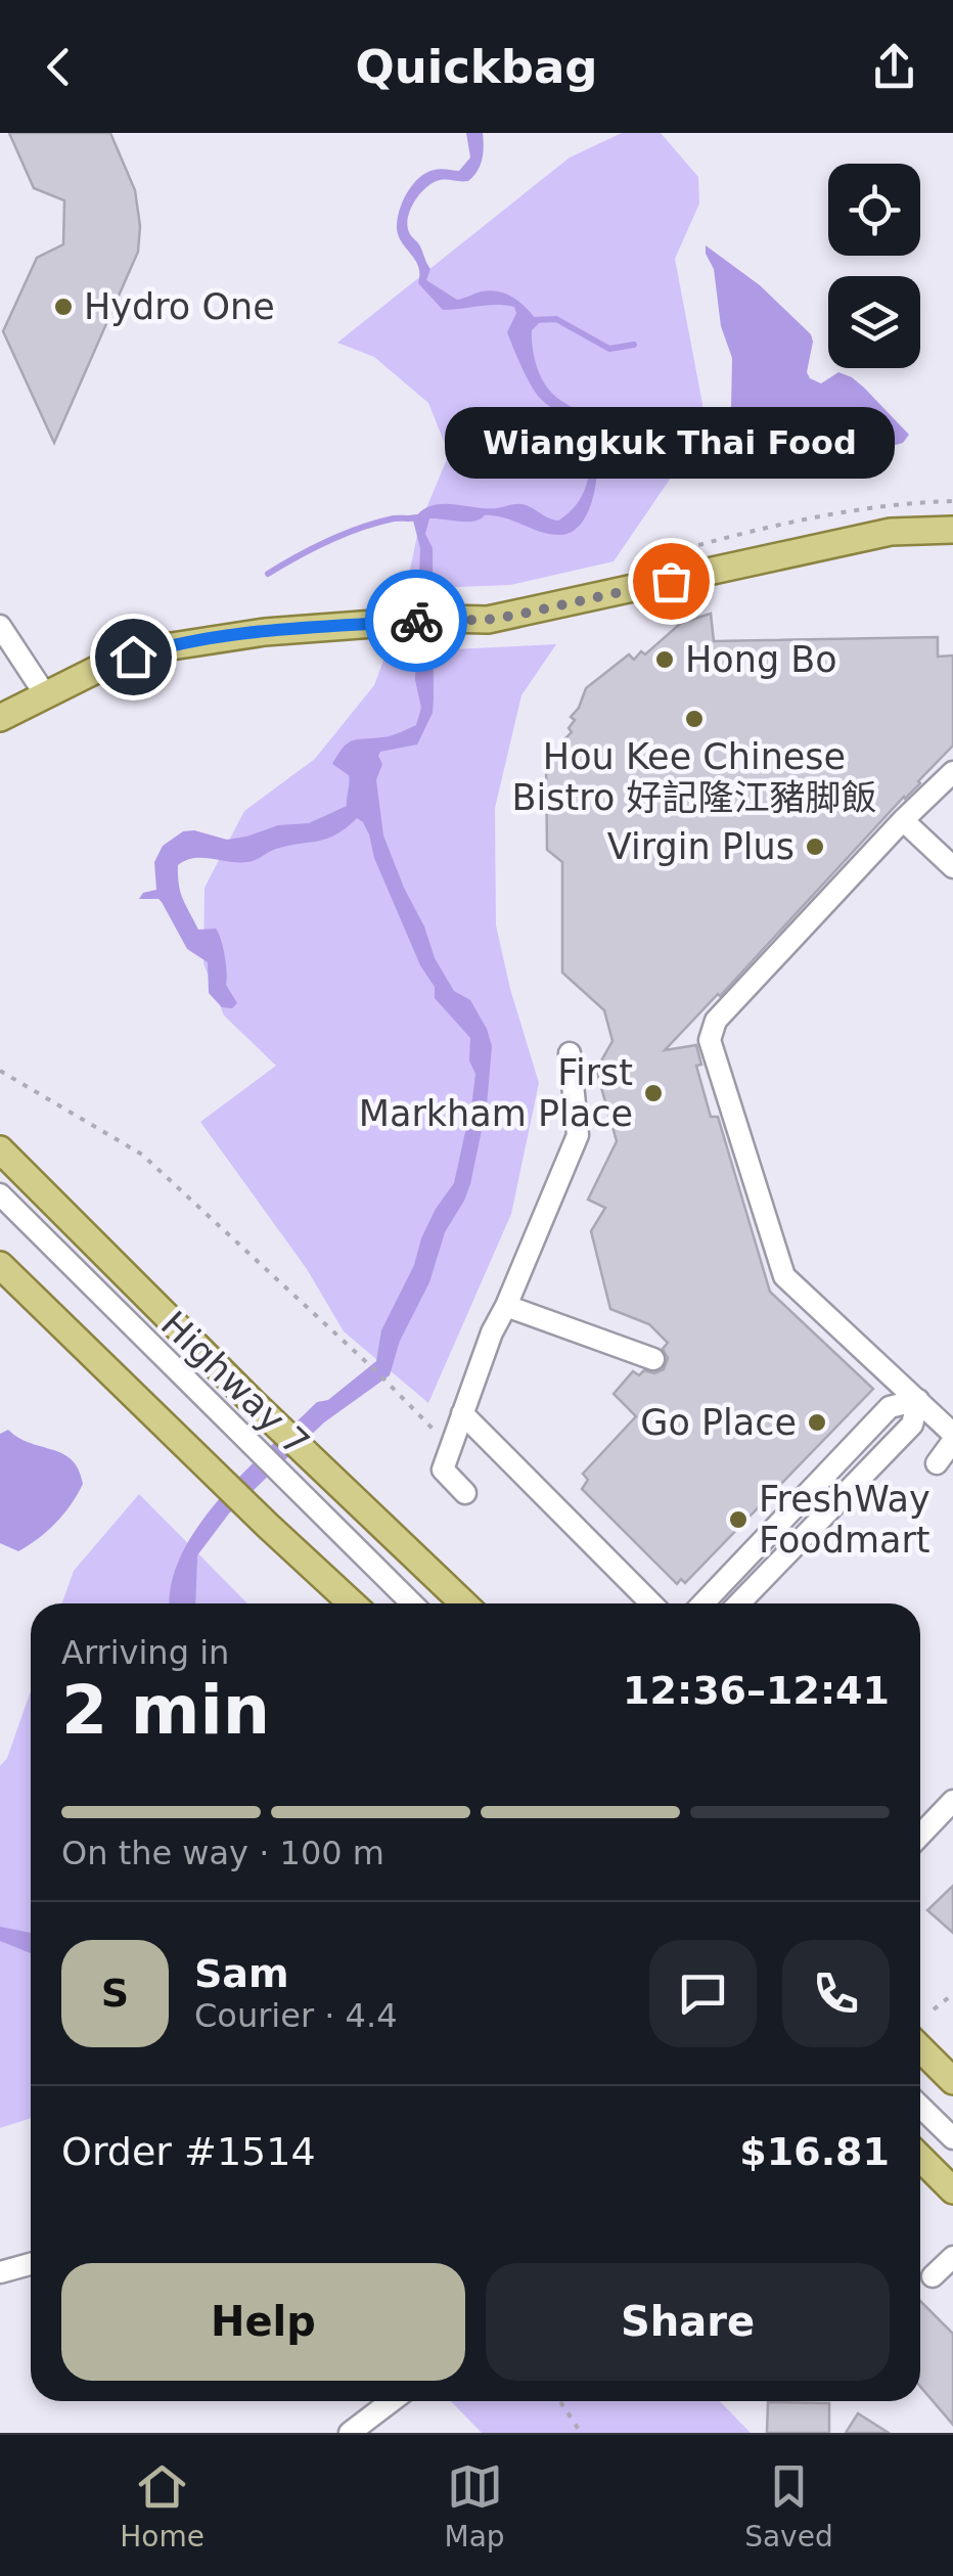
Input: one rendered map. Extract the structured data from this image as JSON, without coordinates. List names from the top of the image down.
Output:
{
  "streets": {
    "main road": ["Highway 7"]
  },
  "places": [
    "Hydro One",
    "Wiangkuk Thai Food",
    "Hong Bo",
    "Hou Kee Chinese Bistro 好記隆江豬脚飯",
    "Virgin Plus",
    "First Markham Place",
    "Go Place",
    "FreshWay Foodmart"
  ],
  "page": {
    "header": "Quickbag",
    "bubble": "Wiangkuk Thai Food",
    "heading": ["2 min", "Arriving in", "12:36–12:41"],
    "panel": [
      "Sam",
      "Courier · 4.4",
      "Order #1514",
      "$16.81"
    ],
    "bar": "On the way · 100 m",
    "round": "S",
    "buttons": ["Help", "Share"],
    "tabs": ["Home", "Map", "Saved"]
  }
}
